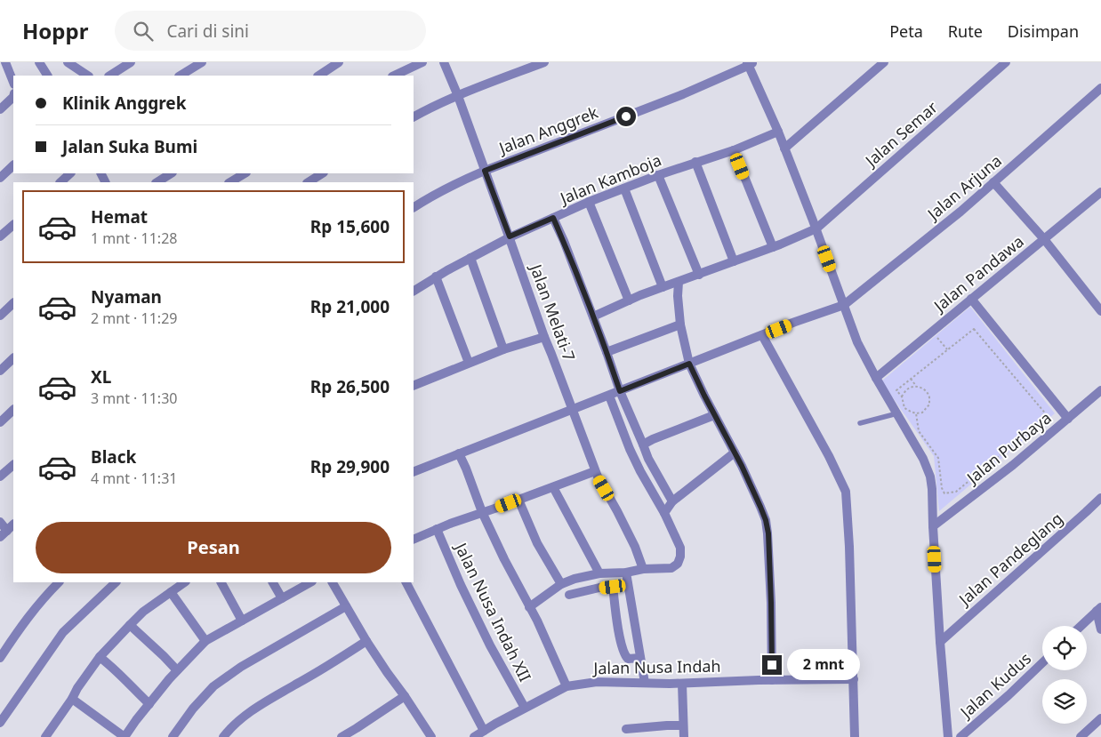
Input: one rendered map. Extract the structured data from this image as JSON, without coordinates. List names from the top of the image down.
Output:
{
  "streets": {
    "street": [
      "Jalan Anggrek",
      "Jalan Semar",
      "Jalan Kamboja",
      "Jalan Arjuna",
      "Jalan Pandawa",
      "Jalan Melati-7",
      "Jalan Purbaya",
      "Jalan Pandeglang",
      "Jalan Nusa Indah XII",
      "Jalan Nusa Indah",
      "Jalan Kudus"
    ]
  },
  "crossings": [
    ["Jalan Anggrek", "Jalan Melati-7"],
    ["Jalan Kamboja", "Jalan Melati-7"],
    ["Jalan Arjuna", "Jalan Melati-7"],
    ["Jalan Nusa Indah XII", "Jalan Nusa Indah"]
  ],
  "page": {
    "header": "Hoppr",
    "search": "Cari di sini",
    "nav": ["Peta", "Rute", "Disimpan"],
    "banner": ["Klinik Anggrek", "Jalan Suka Bumi"],
    "list": [
      {
        "name": "Hemat",
        "note": "1 mnt · 11:28",
        "value": "Rp 15,600"
      },
      {
        "name": "Nyaman",
        "note": "2 mnt · 11:29",
        "value": "Rp 21,000"
      },
      {
        "name": "XL",
        "note": "3 mnt · 11:30",
        "value": "Rp 26,500"
      },
      {
        "name": "Black",
        "note": "4 mnt · 11:31",
        "value": "Rp 29,900"
      }
    ],
    "buttons": "Pesan",
    "bubble": "2 mnt"
  }
}
